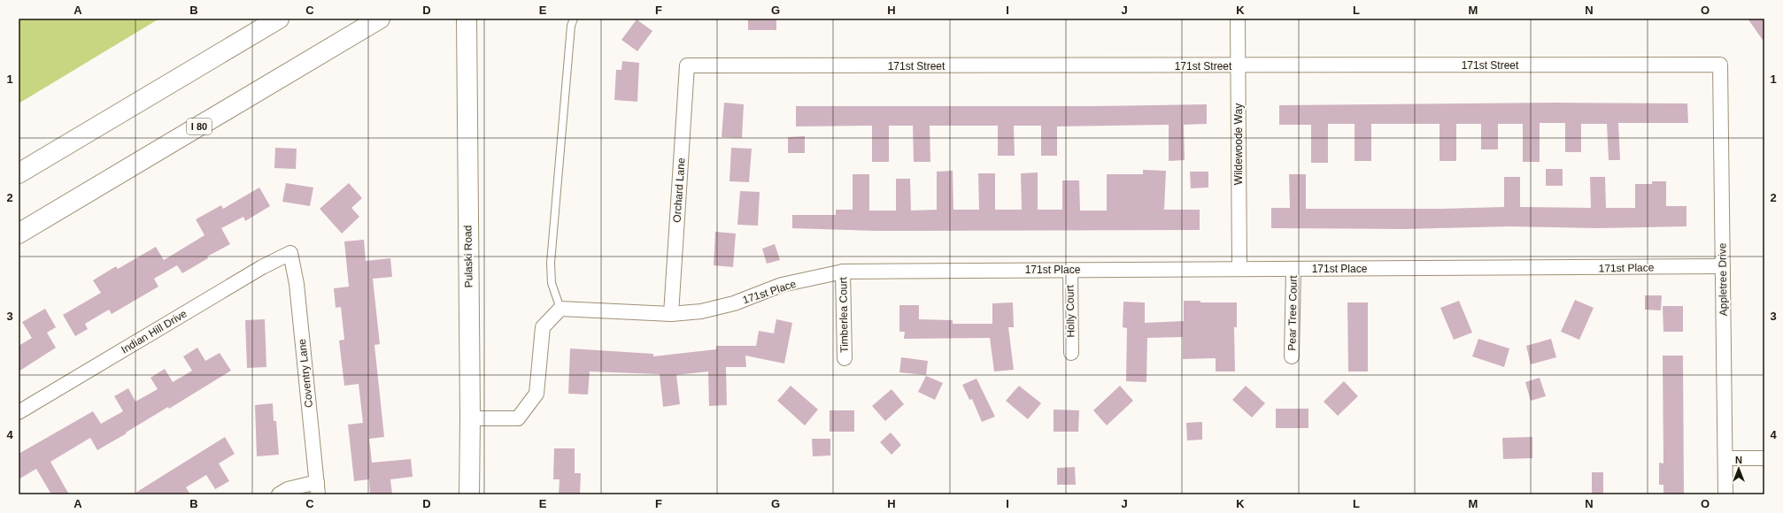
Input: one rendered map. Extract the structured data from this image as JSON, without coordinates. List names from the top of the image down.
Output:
{
  "streets": {
    "main road": ["I 80", "Pulaski Road"],
    "street": [
      "171st Street",
      "Wildewoode Way",
      "Orchard Lane",
      "171st Place",
      "Appletree Drive",
      "Holly Court",
      "Pear Tree Court",
      "Timberlea Court",
      "Indian Hill Drive",
      "Coventry Lane"
    ]
  },
  "crossings": [
    ["171st Street", "Wildewoode Way"],
    ["171st Street", "Orchard Lane"],
    ["171st Street", "Appletree Drive"],
    ["Wildewoode Way", "171st Place"],
    ["Orchard Lane", "171st Place"],
    ["171st Place", "Appletree Drive"],
    ["171st Place", "Holly Court"],
    ["171st Place", "Pear Tree Court"],
    ["171st Place", "Timberlea Court"],
    ["Indian Hill Drive", "Coventry Lane"]
  ],
  "north": "top",
  "grid": {
    "columns": [
      "A",
      "B",
      "C",
      "D",
      "E",
      "F",
      "G",
      "H",
      "I",
      "J",
      "K",
      "L",
      "M",
      "N",
      "O"
    ],
    "rows": [
      "1",
      "2",
      "3",
      "4"
    ]
  }
}
